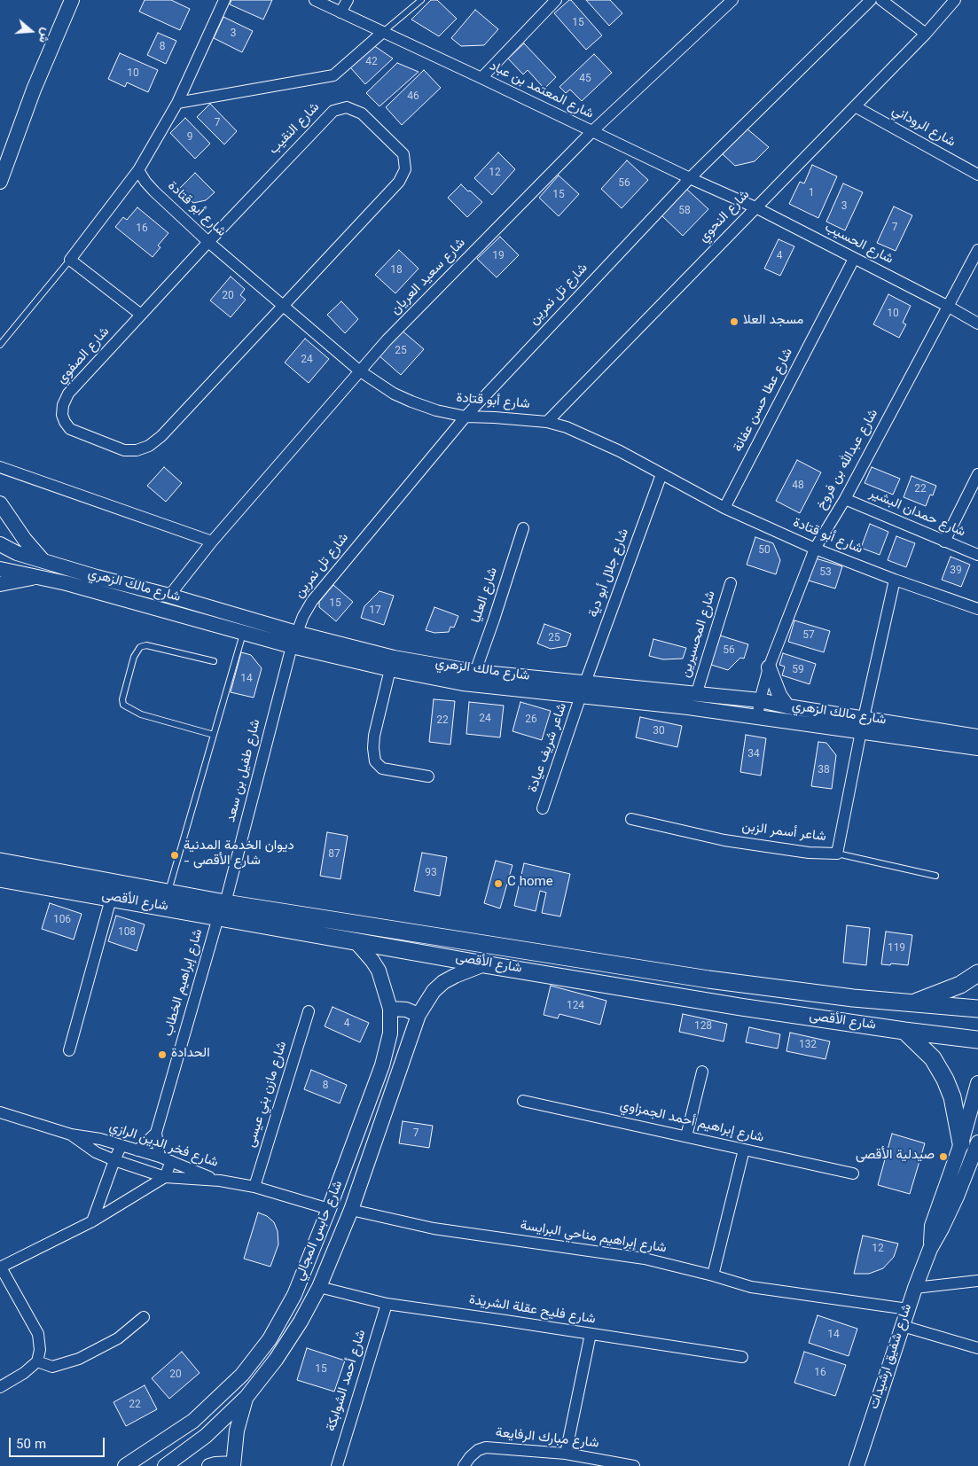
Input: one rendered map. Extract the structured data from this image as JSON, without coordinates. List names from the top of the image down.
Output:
{
  "streets": {
    "main road": ["شارع الأقصى"],
    "street": [
      "شارع المعتمد بن عباد",
      "شارع الروداني",
      "شارع النقيب",
      "شارع أبو قتادة",
      "شارع النحوي",
      "شارع الحسيب",
      "شارع سعيد العريان",
      "شارع تل نمرين",
      "شارع الصفوي",
      "شارع عطا حسن عفانة",
      "شارع عبدالله بن فروخ",
      "شارع حمدان البشير",
      "شارع جلال أبو دية",
      "شارع مالك الزهري",
      "شارع العليا",
      "شارع المحسيرين",
      "شاعر شريف عيادة",
      "شارع طفيل بن سعد",
      "شاعر أسمر الزبن",
      "شارع إبراهيم الخطاب",
      "شارع مازن بني عيسى",
      "شارع إبراهيم أحمد الجمزاوي",
      "شارع فخر الدين الرازي",
      "شارع حابس المجالي",
      "شارع إبراهيم مناحي البرايسة",
      "شارع فليح عقلة الشريدة",
      "شارع شفيق ارشيدات",
      "شارع أحمد الشوابكة",
      "شارع مبارك الرفايعة"
    ]
  },
  "crossings": [
    ["شارع المعتمد بن عباد", "شارع النحوي"],
    ["شارع المعتمد بن عباد", "شارع الحسيب"],
    ["شارع المعتمد بن عباد", "شارع سعيد العريان"],
    ["شارع المعتمد بن عباد", "شارع تل نمرين"],
    ["شارع الروداني", "شارع النحوي"],
    ["شارع النقيب", "شارع أبو قتادة"],
    ["شارع النقيب", "شارع الصفوي"],
    ["شارع أبو قتادة", "شارع النحوي"],
    ["شارع أبو قتادة", "شارع سعيد العريان"],
    ["شارع أبو قتادة", "شارع تل نمرين"],
    ["شارع أبو قتادة", "شارع الصفوي"],
    ["شارع أبو قتادة", "شارع عطا حسن عفانة"],
    ["شارع أبو قتادة", "شارع عبدالله بن فروخ"],
    ["شارع أبو قتادة", "شارع جلال أبو دية"],
    ["شارع أبو قتادة", "شاعر أسمر الزبن"],
    ["شارع النحوي", "شارع الحسيب"],
    ["شارع الحسيب", "شارع عطا حسن عفانة"],
    ["شارع الحسيب", "شارع عبدالله بن فروخ"],
    ["شارع سعيد العريان", "شارع مالك الزهري"],
    ["شارع تل نمرين", "شارع مالك الزهري"],
    ["شارع تل نمرين", "شارع طفيل بن سعد"],
    ["شارع عبدالله بن فروخ", "شارع حمدان البشير"],
    ["شارع عبدالله بن فروخ", "شارع مالك الزهري"],
    ["شارع جلال أبو دية", "شارع مالك الزهري"],
    ["شارع جلال أبو دية", "شاعر شريف عيادة"],
    ["شارع مالك الزهري", "شارع العليا"],
    ["شارع مالك الزهري", "شارع المحسيرين"],
    ["شارع مالك الزهري", "شاعر شريف عيادة"],
    ["شارع مالك الزهري", "شارع طفيل بن سعد"],
    ["شارع مالك الزهري", "شاعر أسمر الزبن"],
    ["شارع طفيل بن سعد", "شارع الأقصى"],
    ["شارع طفيل بن سعد", "شارع إبراهيم الخطاب"],
    ["شارع الأقصى", "شارع إبراهيم الخطاب"],
    ["شارع الأقصى", "شارع حابس المجالي"],
    ["شارع إبراهيم الخطاب", "شارع فخر الدين الرازي"],
    ["شارع مازن بني عيسى", "شارع فخر الدين الرازي"],
    ["شارع فخر الدين الرازي", "شارع حابس المجالي"],
    ["شارع حابس المجالي", "شارع إبراهيم مناحي البرايسة"],
    ["شارع حابس المجالي", "شارع فليح عقلة الشريدة"],
    ["شارع إبراهيم مناحي البرايسة", "شارع شفيق ارشيدات"],
    ["شارع فليح عقلة الشريدة", "شارع أحمد الشوابكة"]
  ],
  "places": [
    "مسجد العلا",
    "ديوان الخدمة المدنية - شارع الأقصى",
    "C home",
    "الحدادة",
    "صيدلية الأقصى"
  ],
  "house_numbers": [
    "15",
    "3",
    "8",
    "42",
    "10",
    "45",
    "46",
    "7",
    "9",
    "12",
    "56",
    "1",
    "15",
    "3",
    "58",
    "7",
    "16",
    "19",
    "4",
    "18",
    "20",
    "10",
    "25",
    "24",
    "48",
    "22",
    "50",
    "39",
    "53",
    "15",
    "17",
    "57",
    "25",
    "56",
    "59",
    "14",
    "24",
    "26",
    "22",
    "30",
    "34",
    "38",
    "87",
    "93",
    "106",
    "108",
    "119",
    "124",
    "4",
    "128",
    "132",
    "8",
    "7",
    "12",
    "14",
    "15",
    "16",
    "20",
    "22"
  ],
  "scale_bar": "50 m",
  "north": "right"
}
